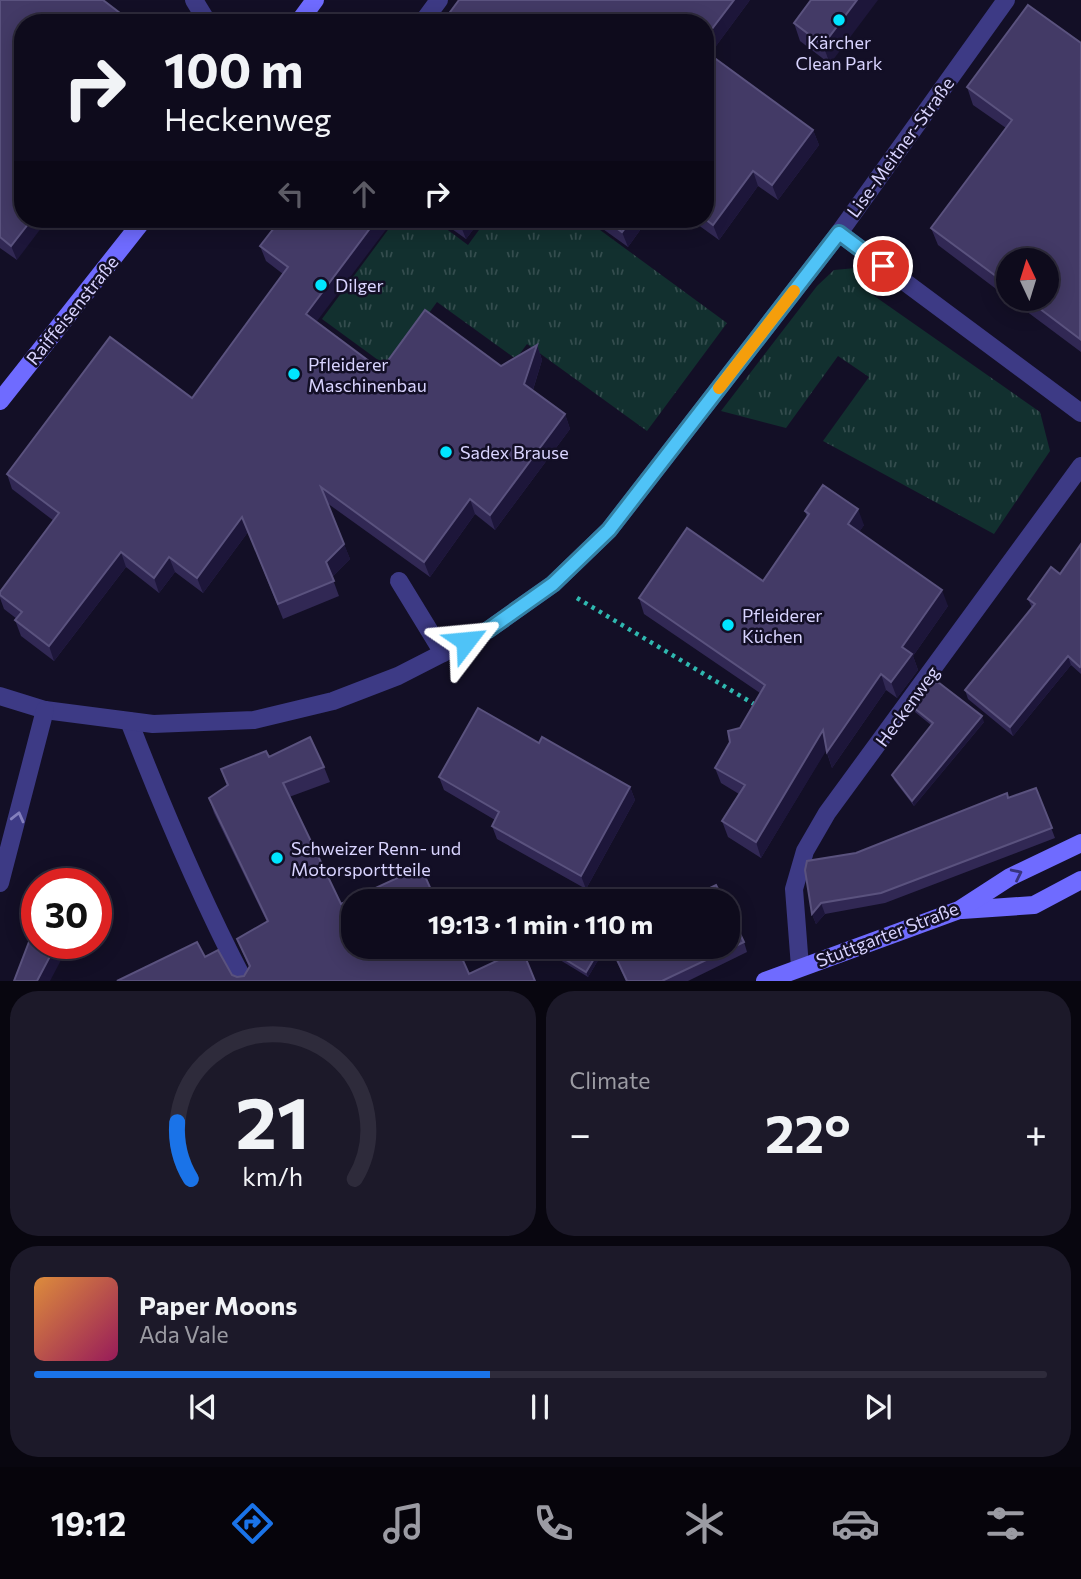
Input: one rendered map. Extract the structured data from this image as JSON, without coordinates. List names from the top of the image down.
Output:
{
  "streets": {
    "main road": ["Raiffeisenstraße", "Stuttgarter Straße"],
    "street": ["Lise-Meitner-Straße", "Heckenweg"]
  },
  "crossings": [
    ["Heckenweg", "Stuttgarter Straße"]
  ],
  "places": [
    "Kärcher Clean Park",
    "Dilger",
    "Pfleiderer Maschinenbau",
    "Sadex Brause",
    "Pfleiderer Küchen",
    "Schweizer Renn- und Motorsporttteile"
  ],
  "north": "top",
  "page": {
    "turn": ["100 m", "Heckenweg"],
    "limit": "30",
    "trip": "19:13 · 1 min · 110 m",
    "tile": "Climate",
    "heat": ["−", "22°", "+"],
    "song": ["Paper Moons", "Ada Vale"],
    "tabs": "19:12",
    "gauge": ["21", "km/h"]
  }
}
